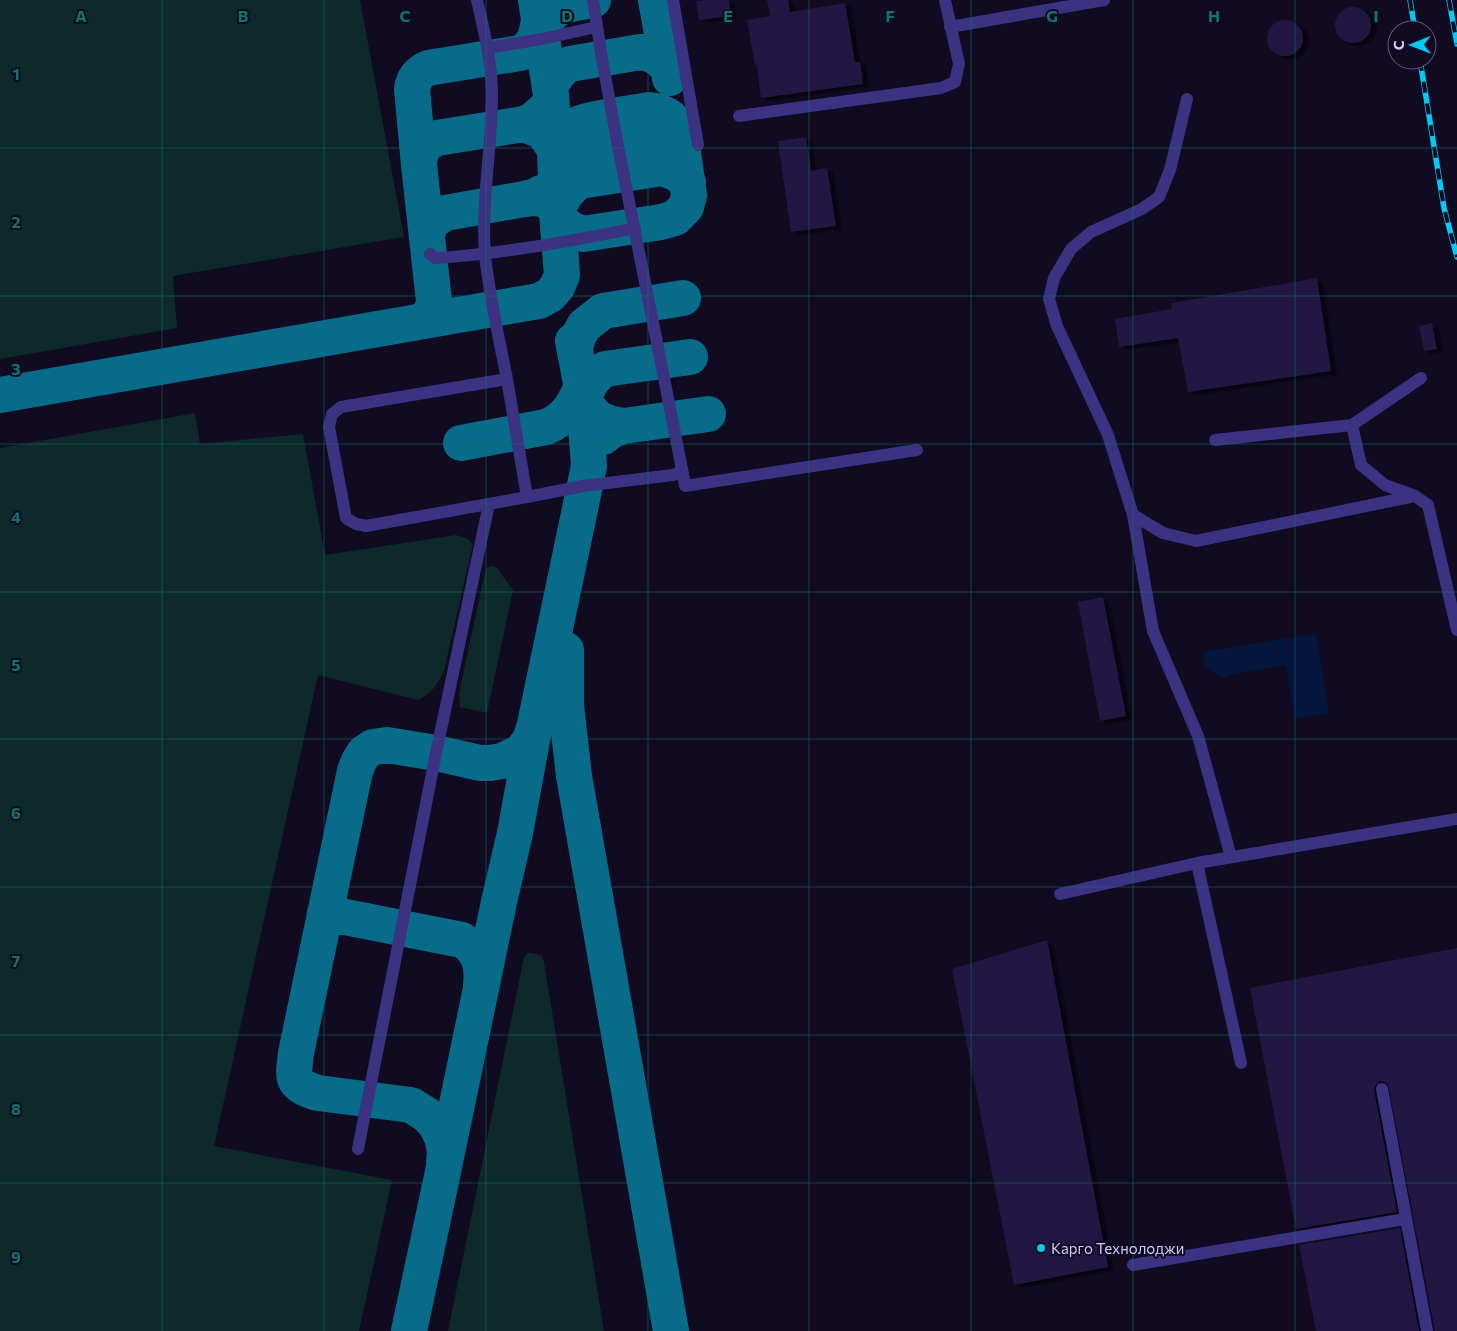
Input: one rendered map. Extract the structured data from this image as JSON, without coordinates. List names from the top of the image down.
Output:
{
  "places": ["Карго Технолоджи"],
  "north": "left",
  "grid": {
    "columns": [
      "A",
      "B",
      "C",
      "D",
      "E",
      "F",
      "G",
      "H",
      "I"
    ],
    "rows": [
      "1",
      "2",
      "3",
      "4",
      "5",
      "6",
      "7",
      "8",
      "9"
    ]
  }
}
